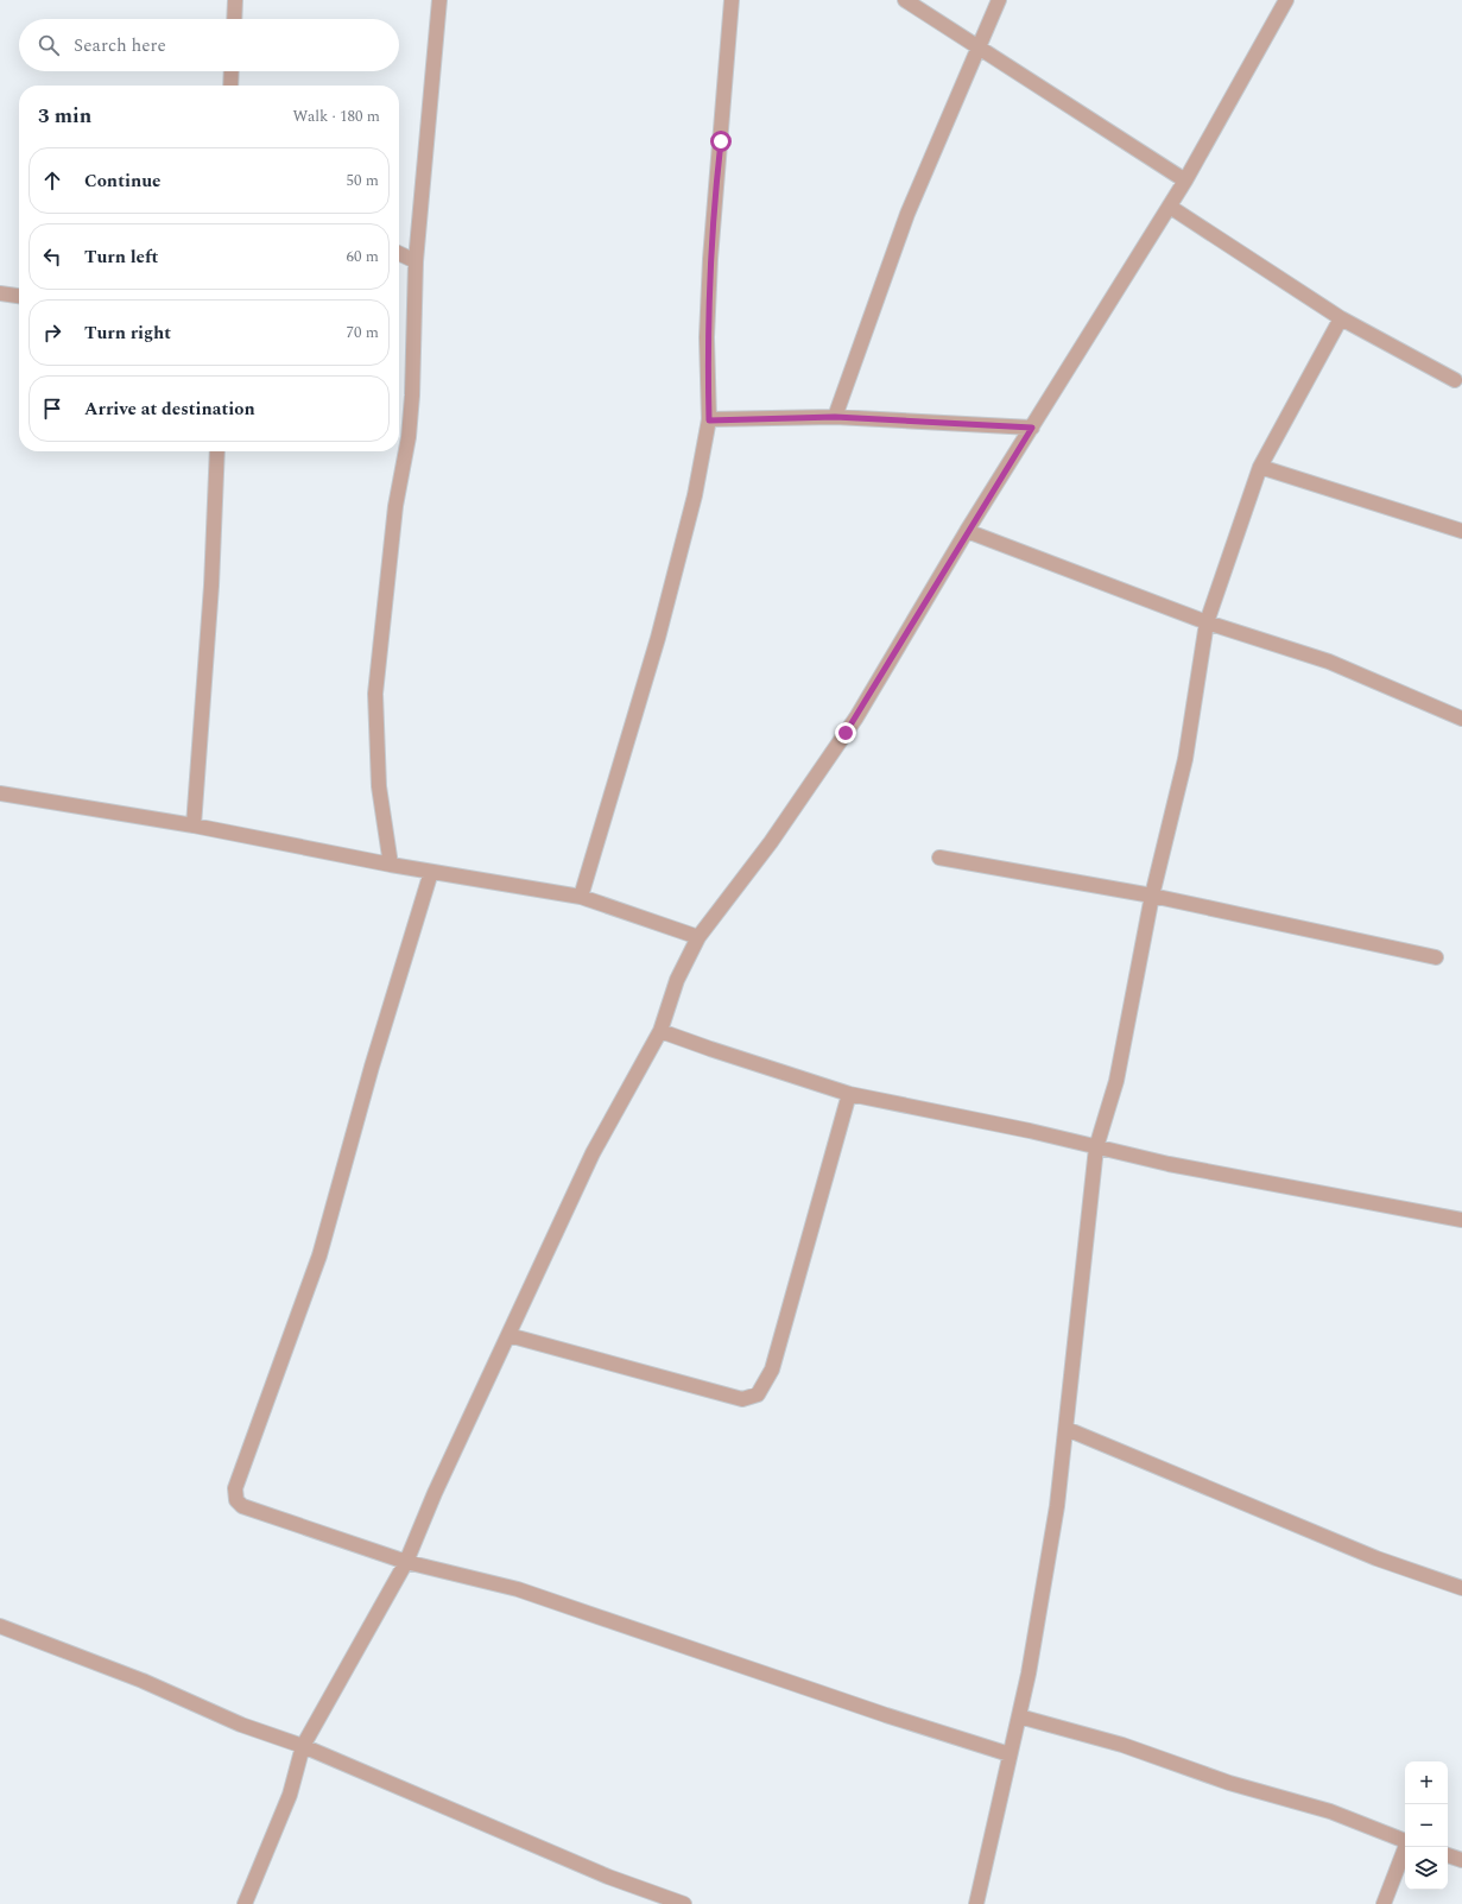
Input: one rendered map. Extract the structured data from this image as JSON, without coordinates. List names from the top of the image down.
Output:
{
  "page": {
    "search": "Search here",
    "heading": ["3 min", "Walk · 180 m"],
    "list": [
      ["Continue", "50 m"],
      ["Turn left", "60 m"],
      ["Turn right", "70 m"],
      "Arrive at destination"
    ],
    "map_buttons": ["+", "−"]
  }
}
